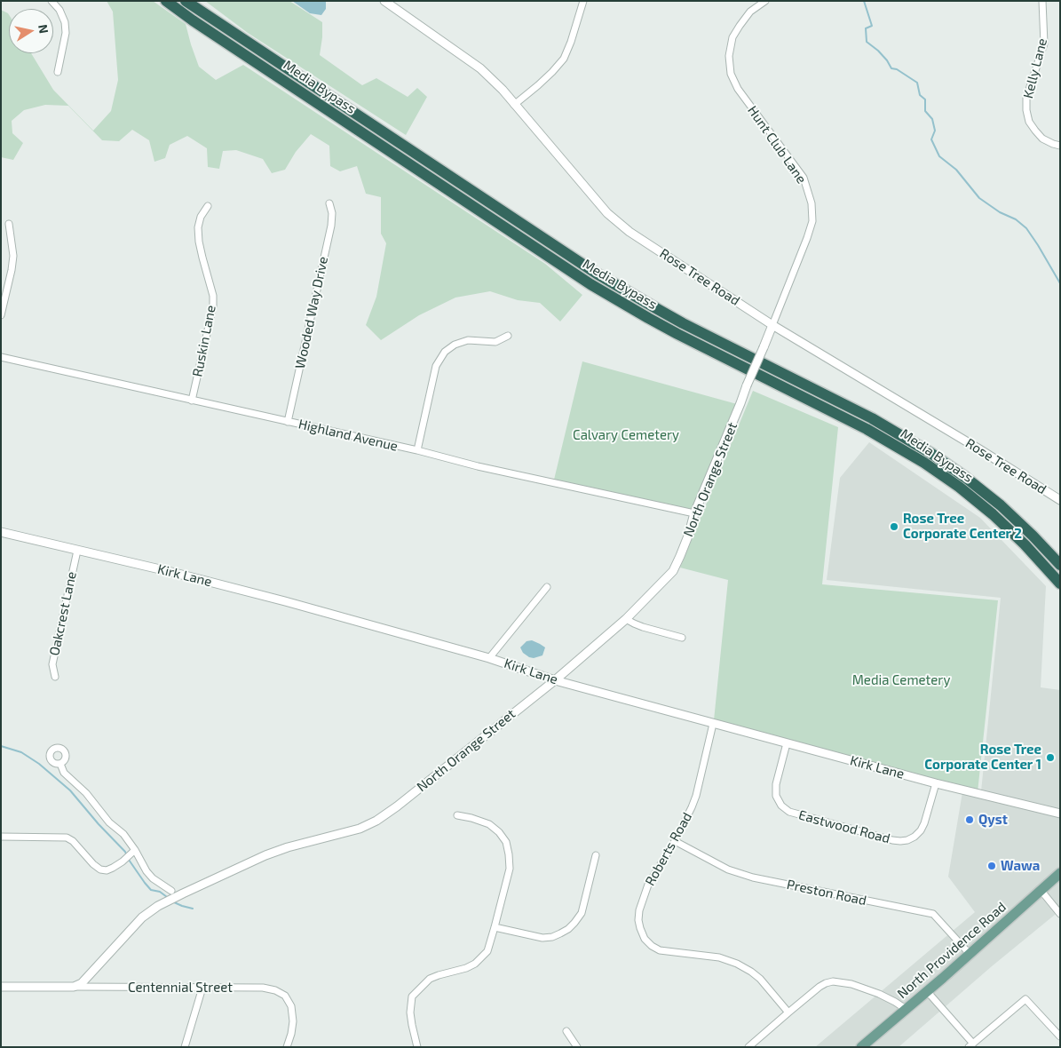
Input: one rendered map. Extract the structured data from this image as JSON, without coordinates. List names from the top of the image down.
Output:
{
  "streets": {
    "highway": ["Media Bypass"],
    "main road": ["North Providence Road"],
    "street": [
      "Kelly Lane",
      "Hunt Club Lane",
      "Rose Tree Road",
      "Wooded Way Drive",
      "Ruskin Lane",
      "Highland Avenue",
      "North Orange Street",
      "Kirk Lane",
      "Oakcrest Lane",
      "Eastwood Road",
      "Roberts Road",
      "Preston Road",
      "Centennial Street"
    ]
  },
  "crossings": [
    ["Hunt Club Lane", "Rose Tree Road"],
    ["Hunt Club Lane", "North Orange Street"],
    ["Rose Tree Road", "North Orange Street"],
    ["Wooded Way Drive", "Highland Avenue"],
    ["Ruskin Lane", "Highland Avenue"],
    ["Highland Avenue", "North Orange Street"],
    ["North Orange Street", "Kirk Lane"],
    ["North Orange Street", "Centennial Street"],
    ["Kirk Lane", "Oakcrest Lane"],
    ["Kirk Lane", "Eastwood Road"],
    ["Kirk Lane", "Roberts Road"],
    ["Roberts Road", "Preston Road"],
    ["Preston Road", "North Providence Road"]
  ],
  "parks": ["Calvary Cemetery", "Media Cemetery"],
  "places": [
    "Rose Tree Corporate Center 2",
    "Rose Tree Corporate Center 1",
    "Qyst",
    "Wawa"
  ],
  "north": "right"
}
